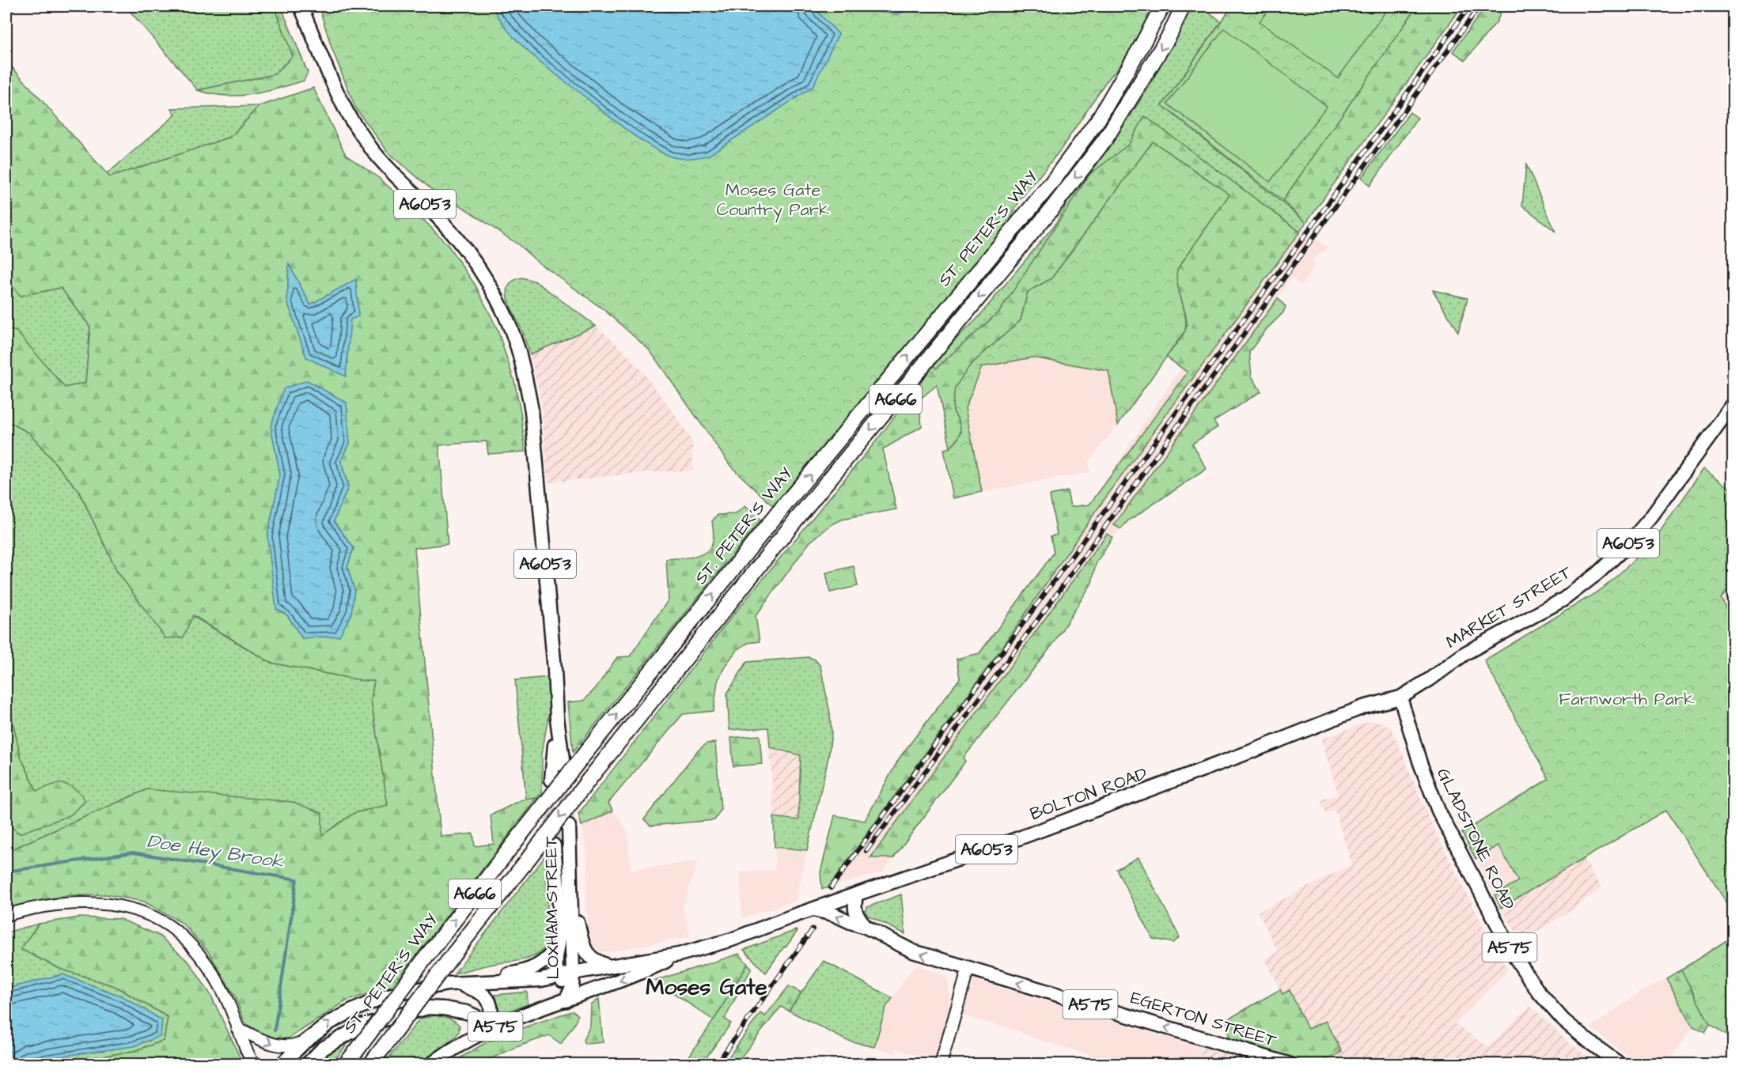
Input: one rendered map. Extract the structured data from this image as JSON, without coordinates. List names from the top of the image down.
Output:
{
  "streets": {
    "highway": ["ST. PETER'S WAY", "A666"],
    "main road": [
      "A6053",
      "MARKET STREET",
      "BOLTON ROAD",
      "GLADSTONE ROAD",
      "LOXHAM STREET",
      "A575",
      "EGERTON STREET"
    ]
  },
  "crossings": [
    ["MARKET STREET", "BOLTON ROAD"],
    ["MARKET STREET", "GLADSTONE ROAD"],
    ["BOLTON ROAD", "GLADSTONE ROAD"],
    ["BOLTON ROAD", "A575"],
    ["BOLTON ROAD", "EGERTON STREET"],
    ["LOXHAM STREET", "A575"]
  ],
  "one_way": ["EGERTON STREET"],
  "districts": ["Moses Gate"],
  "water": ["Doe Hey Brook"],
  "parks": ["Moses Gate Country Park", "Farnworth Park"]
}
